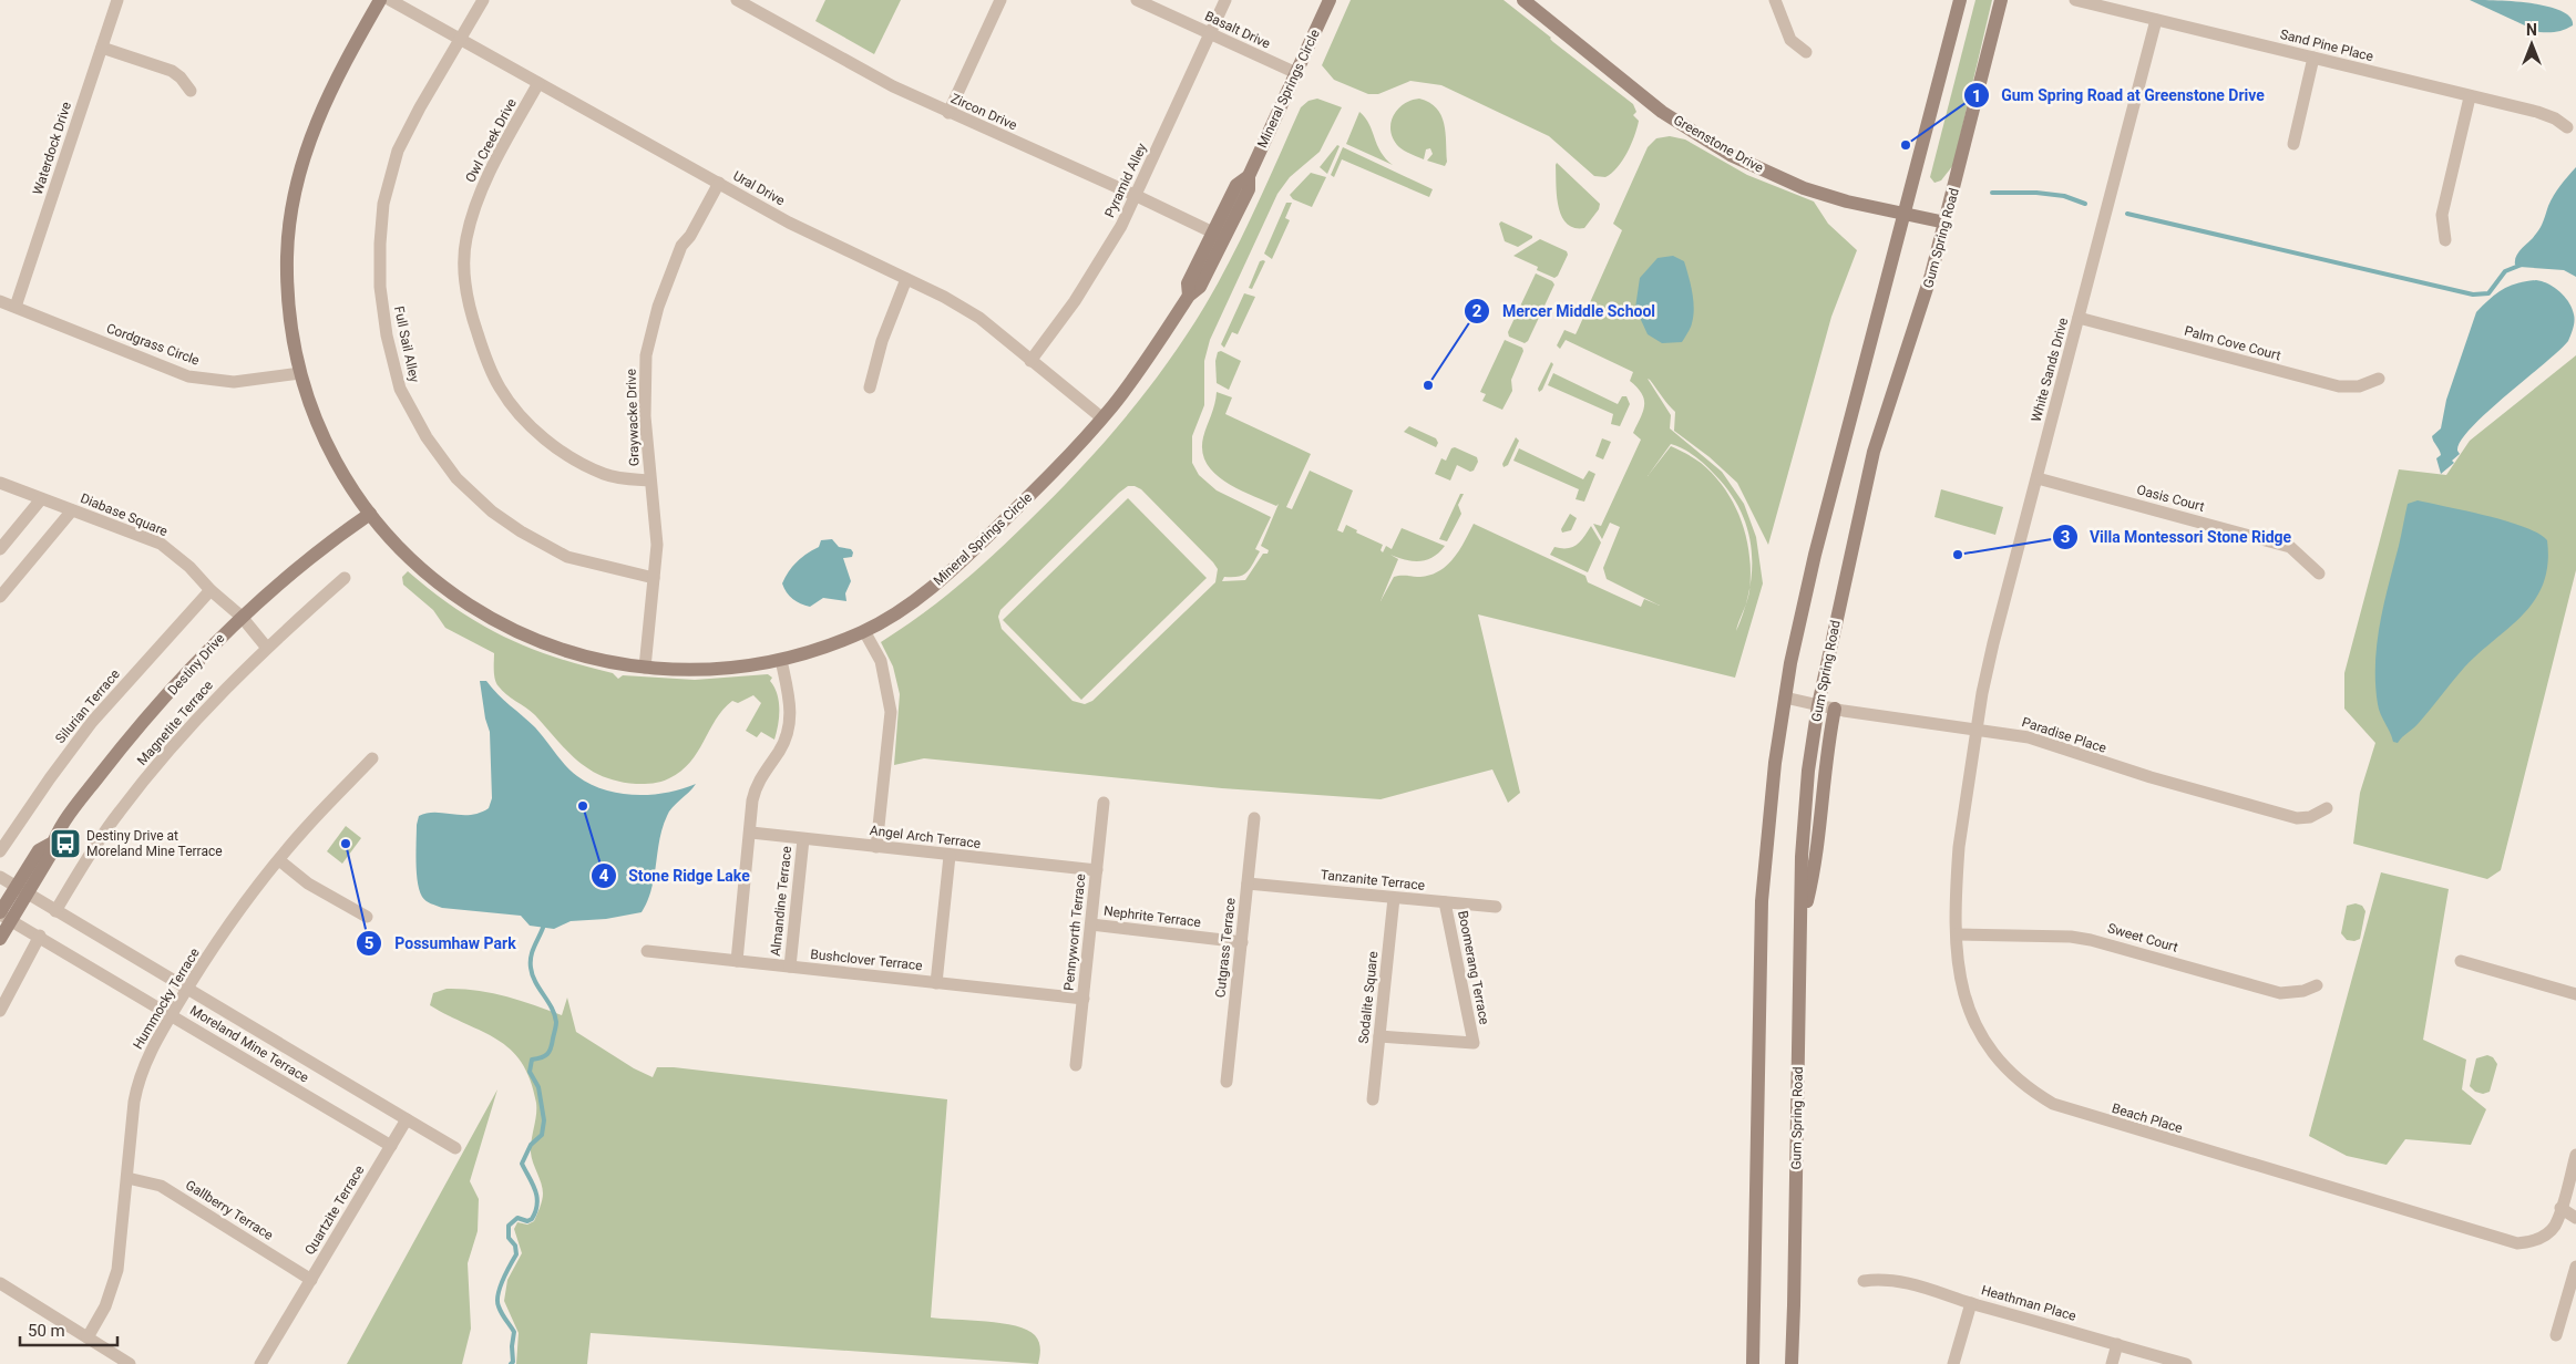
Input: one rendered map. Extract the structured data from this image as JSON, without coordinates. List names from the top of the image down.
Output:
{
  "streets": {
    "main road": [
      "Mineral Springs Circle",
      "Greenstone Drive",
      "Gum Spring Road",
      "Destiny Drive"
    ],
    "street": [
      "Basalt Drive",
      "Sand Pine Place",
      "Zircon Drive",
      "Owl Creek Drive",
      "Waterdock Drive",
      "Pyramid Alley",
      "Ural Drive",
      "Palm Cove Court",
      "Cordgrass Circle",
      "Full Sail Alley",
      "White Sands Drive",
      "Graywacke Drive",
      "Oasis Court",
      "Diabase Square",
      "Silurian Terrace",
      "Magnetite Terrace",
      "Paradise Place",
      "Angel Arch Terrace",
      "Tanzanite Terrace",
      "Almandine Terrace",
      "Nephrite Terrace",
      "Pennyworth Terrace",
      "Sweet Court",
      "Cutgrass Terrace",
      "Bushclover Terrace",
      "Boomerang Terrace",
      "Sodalite Square",
      "Hummocky Terrace",
      "Moreland Mine Terrace",
      "Beach Place",
      "Gallberry Terrace",
      "Quartzite Terrace",
      "Heathman Place"
    ]
  },
  "crossings": [
    ["Basalt Drive", "Mineral Springs Circle"],
    ["Basalt Drive", "Pyramid Alley"],
    ["Sand Pine Place", "White Sands Drive"],
    ["Mineral Springs Circle", "Zircon Drive"],
    ["Mineral Springs Circle", "Ural Drive"],
    ["Mineral Springs Circle", "Cordgrass Circle"],
    ["Mineral Springs Circle", "Graywacke Drive"],
    ["Mineral Springs Circle", "Destiny Drive"],
    ["Zircon Drive", "Pyramid Alley"],
    ["Owl Creek Drive", "Ural Drive"],
    ["Owl Creek Drive", "Graywacke Drive"],
    ["Greenstone Drive", "Gum Spring Road"],
    ["Waterdock Drive", "Cordgrass Circle"],
    ["Pyramid Alley", "Ural Drive"],
    ["Ural Drive", "Full Sail Alley"],
    ["Ural Drive", "Graywacke Drive"],
    ["Gum Spring Road", "Paradise Place"],
    ["Palm Cove Court", "White Sands Drive"],
    ["Full Sail Alley", "Graywacke Drive"],
    ["White Sands Drive", "Oasis Court"],
    ["White Sands Drive", "Paradise Place"],
    ["White Sands Drive", "Beach Place"],
    ["Diabase Square", "Destiny Drive"],
    ["Diabase Square", "Silurian Terrace"],
    ["Diabase Square", "Magnetite Terrace"],
    ["Destiny Drive", "Moreland Mine Terrace"],
    ["Magnetite Terrace", "Moreland Mine Terrace"],
    ["Paradise Place", "Beach Place"],
    ["Angel Arch Terrace", "Almandine Terrace"],
    ["Angel Arch Terrace", "Pennyworth Terrace"],
    ["Tanzanite Terrace", "Cutgrass Terrace"],
    ["Tanzanite Terrace", "Boomerang Terrace"],
    ["Tanzanite Terrace", "Sodalite Square"],
    ["Almandine Terrace", "Bushclover Terrace"],
    ["Nephrite Terrace", "Pennyworth Terrace"],
    ["Nephrite Terrace", "Cutgrass Terrace"],
    ["Pennyworth Terrace", "Bushclover Terrace"],
    ["Sweet Court", "Beach Place"],
    ["Boomerang Terrace", "Sodalite Square"],
    ["Hummocky Terrace", "Moreland Mine Terrace"],
    ["Hummocky Terrace", "Gallberry Terrace"],
    ["Moreland Mine Terrace", "Quartzite Terrace"],
    ["Gallberry Terrace", "Quartzite Terrace"]
  ],
  "places": {
    "other": [
      "Gum Spring Road at Greenstone Drive",
      "Mercer Middle School",
      "Villa Montessori Stone Ridge",
      "Stone Ridge Lake",
      "Possumhaw Park"
    ],
    "bus stop": ["Destiny Drive at Moreland Mine Terrace"]
  },
  "scale_bar": "50 m",
  "north": "top"
}
